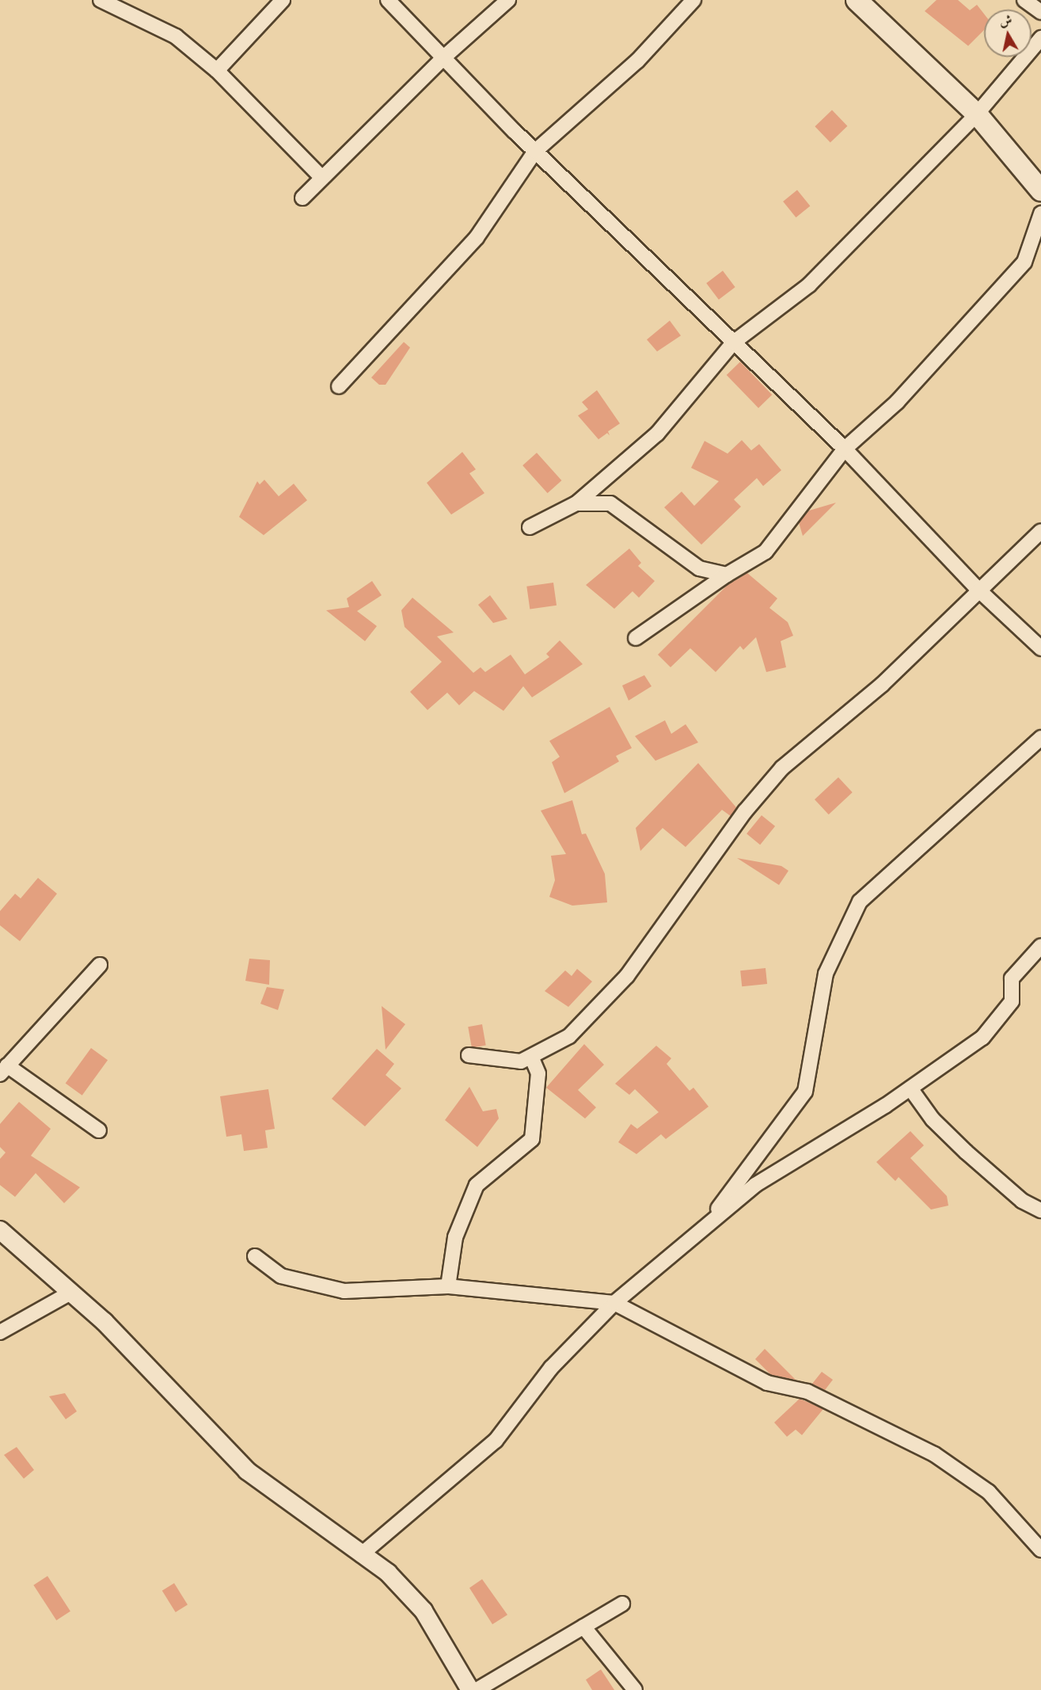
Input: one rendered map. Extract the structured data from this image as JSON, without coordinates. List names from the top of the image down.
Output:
{
  "north": "top"
}
